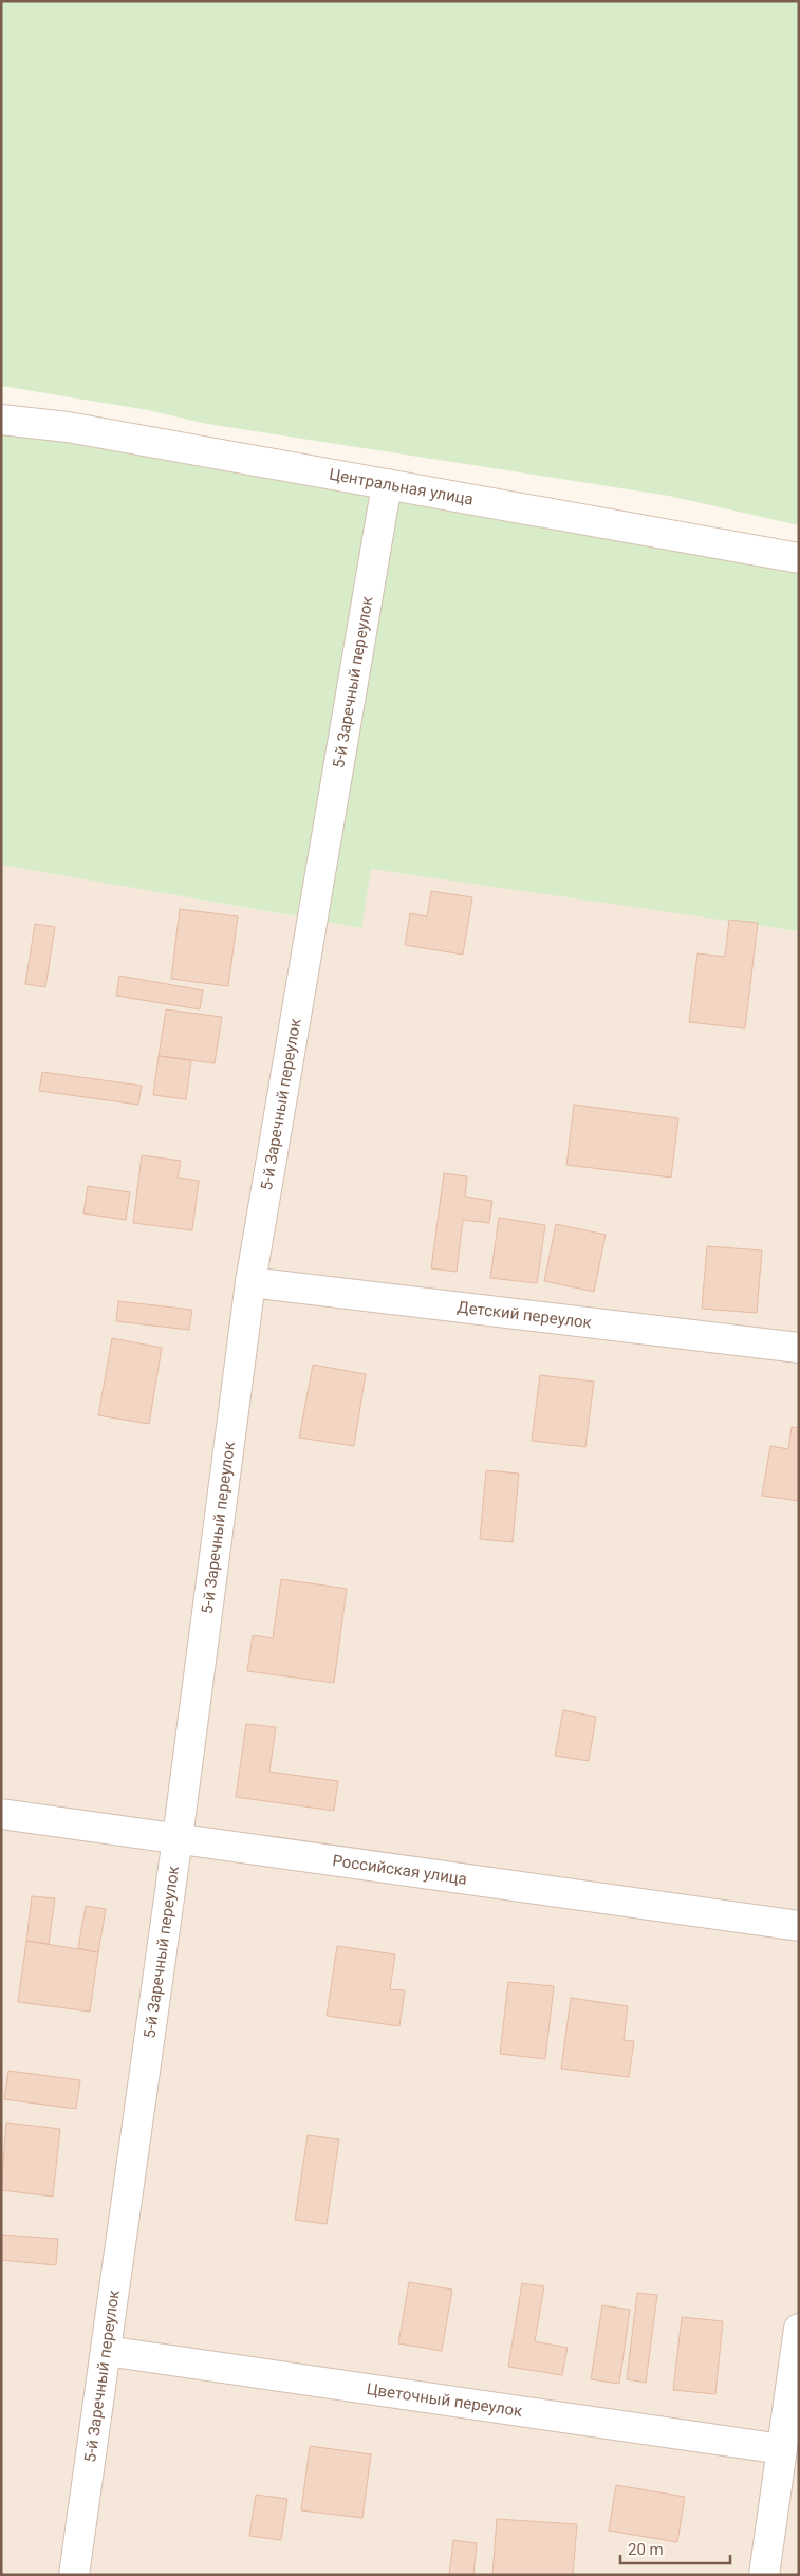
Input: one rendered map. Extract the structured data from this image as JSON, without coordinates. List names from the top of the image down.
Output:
{
  "streets": {
    "street": [
      "Центральная улица",
      "5-й Заречный переулок",
      "Детский переулок",
      "Российская улица",
      "Цветочный переулок"
    ]
  },
  "crossings": [
    ["Центральная улица", "5-й Заречный переулок"],
    ["5-й Заречный переулок", "Детский переулок"],
    ["5-й Заречный переулок", "Российская улица"],
    ["5-й Заречный переулок", "Цветочный переулок"]
  ],
  "scale_bar": "20 m"
}
